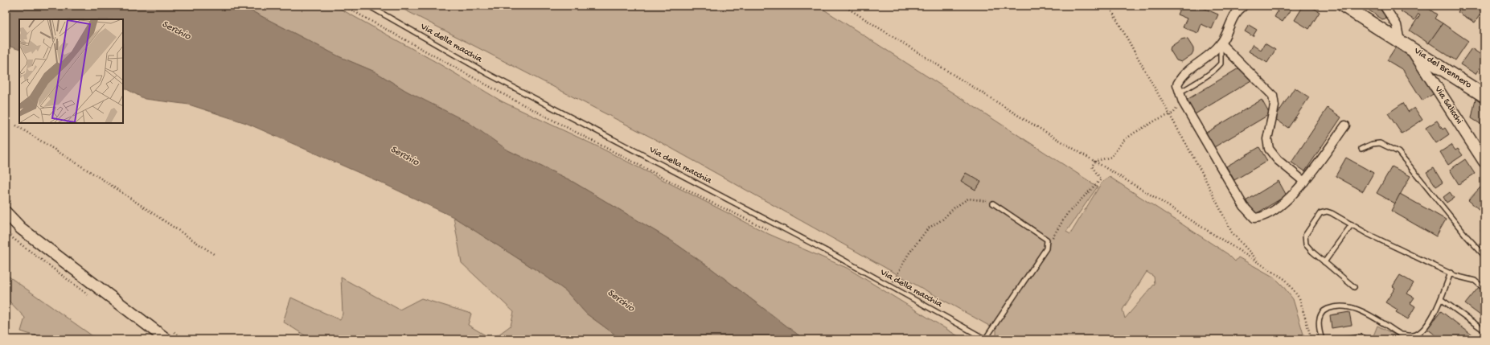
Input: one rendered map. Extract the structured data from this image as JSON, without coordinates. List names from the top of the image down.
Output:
{
  "streets": {
    "main road": ["Via del Brennero", "Via Salicchi"],
    "lane": ["Via della macchia"]
  },
  "crossings": [
    ["Via del Brennero", "Via Salicchi"]
  ],
  "water": ["Serchio"]
}
